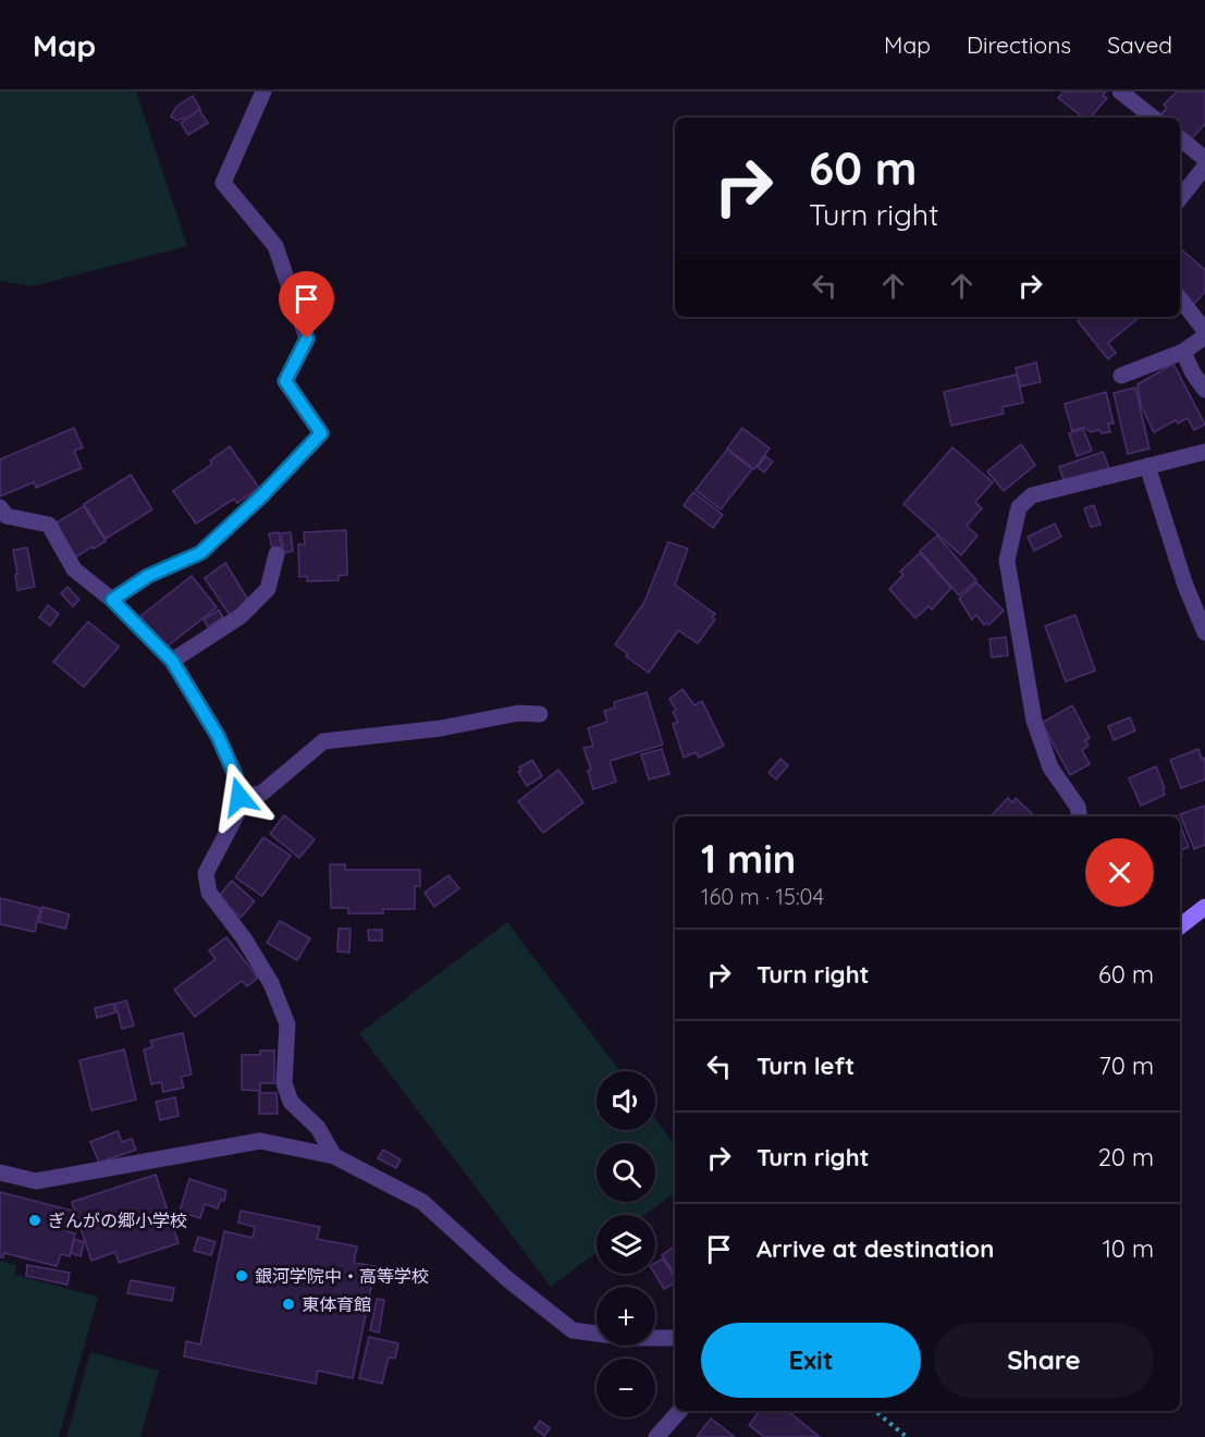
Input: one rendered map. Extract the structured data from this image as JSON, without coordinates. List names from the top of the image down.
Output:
{
  "places": ["ぎんがの郷小学校", "銀河学院中・高等学校", "東体育館"],
  "page": {
    "header": "Map",
    "nav": ["Map", "Directions", "Saved"],
    "turn": ["60 m", "Turn right"],
    "heading": ["1 min", "160 m · 15:04"],
    "list": [
      {
        "name": "Turn right",
        "value": "60 m"
      },
      {
        "name": "Turn left",
        "value": "70 m"
      },
      {
        "name": "Turn right",
        "value": "20 m"
      },
      {
        "name": "Arrive at destination",
        "value": "10 m"
      }
    ],
    "map_buttons": ["+", "−"],
    "buttons": ["Exit", "Share"]
  }
}
